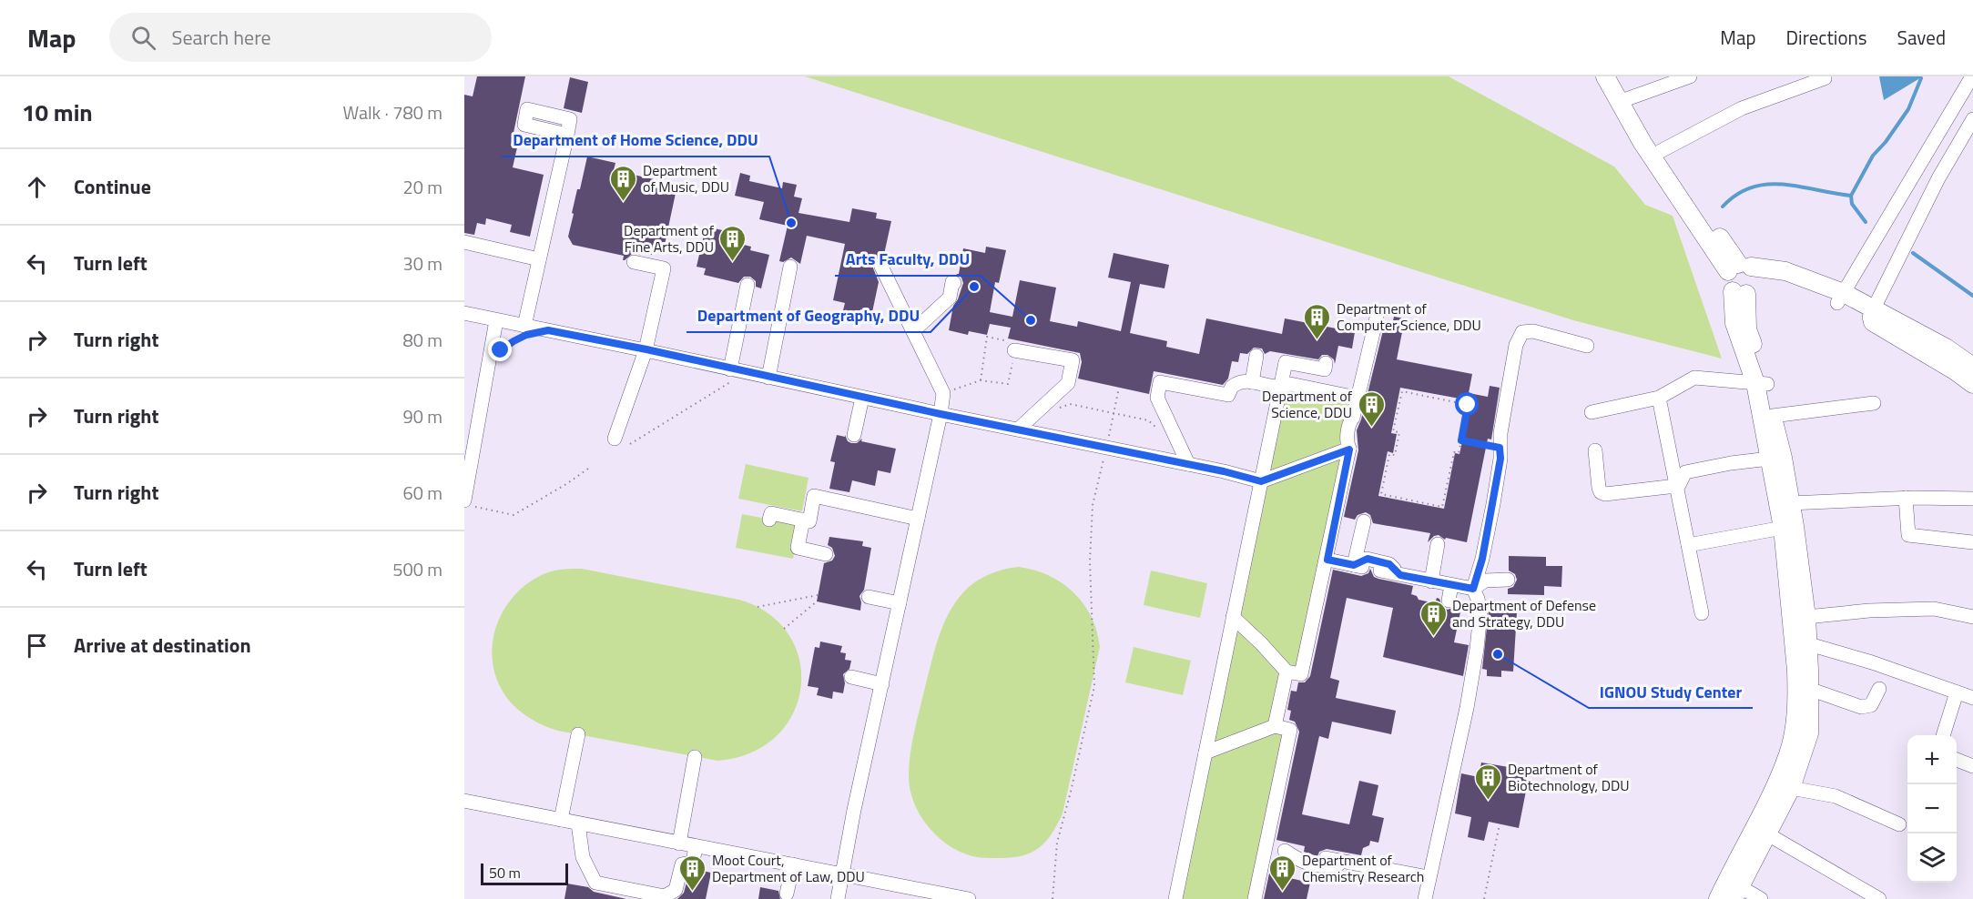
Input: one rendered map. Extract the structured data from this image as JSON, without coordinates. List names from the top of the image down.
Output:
{
  "places": {
    "building": [
      "Department of Music, DDU",
      "Department of Fine Arts, DDU",
      "Department of Computer Science, DDU",
      "Department of Science, DDU",
      "Department of Defense and Strategy, DDU",
      "Department of Biotechnology, DDU",
      "Moot Court, Department of Law, DDU",
      "Department of Chemistry Research"
    ],
    "other": [
      "Department of Home Science, DDU",
      "Department of Geography, DDU",
      "Arts Faculty, DDU",
      "IGNOU Study Center"
    ]
  },
  "scale_bar": "50 m",
  "page": {
    "header": "Map",
    "search": "Search here",
    "nav": ["Map", "Directions", "Saved"],
    "heading": ["10 min", "Walk · 780 m"],
    "list": [
      ["Continue", "20 m"],
      ["Turn left", "30 m"],
      ["Turn right", "80 m"],
      ["Turn right", "90 m"],
      ["Turn right", "60 m"],
      ["Turn left", "500 m"],
      "Arrive at destination"
    ],
    "map_buttons": ["+", "−"],
    "scale": "50 m"
  }
}
